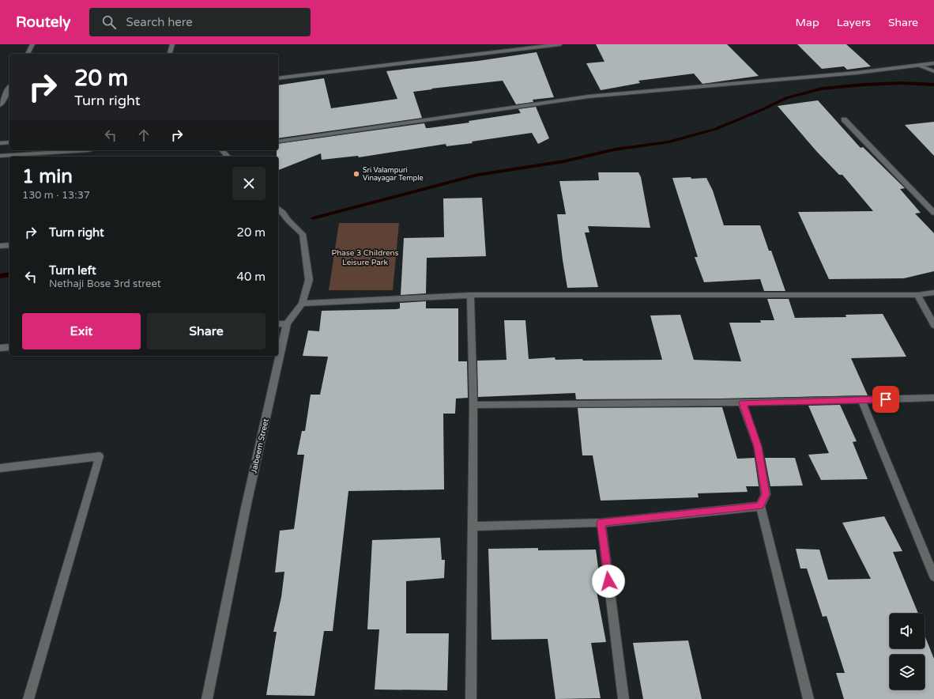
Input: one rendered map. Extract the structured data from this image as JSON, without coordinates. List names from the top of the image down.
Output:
{
  "streets": {
    "street": ["Jaibeem Street"]
  },
  "parks": ["Phase 3 Childrens Leisure Park"],
  "places": ["Sri Valampuri Vinayagar Temple"],
  "page": {
    "header": "Routely",
    "search": "Search here",
    "nav": ["Map", "Layers", "Share"],
    "turn": ["20 m", "Turn right"],
    "heading": ["1 min", "130 m · 13:37"],
    "list": [
      {
        "name": "Turn right",
        "value": "20 m"
      },
      {
        "name": "Turn left",
        "note": "Nethaji Bose 3rd street",
        "value": "40 m"
      }
    ],
    "buttons": ["Exit", "Share"]
  }
}
